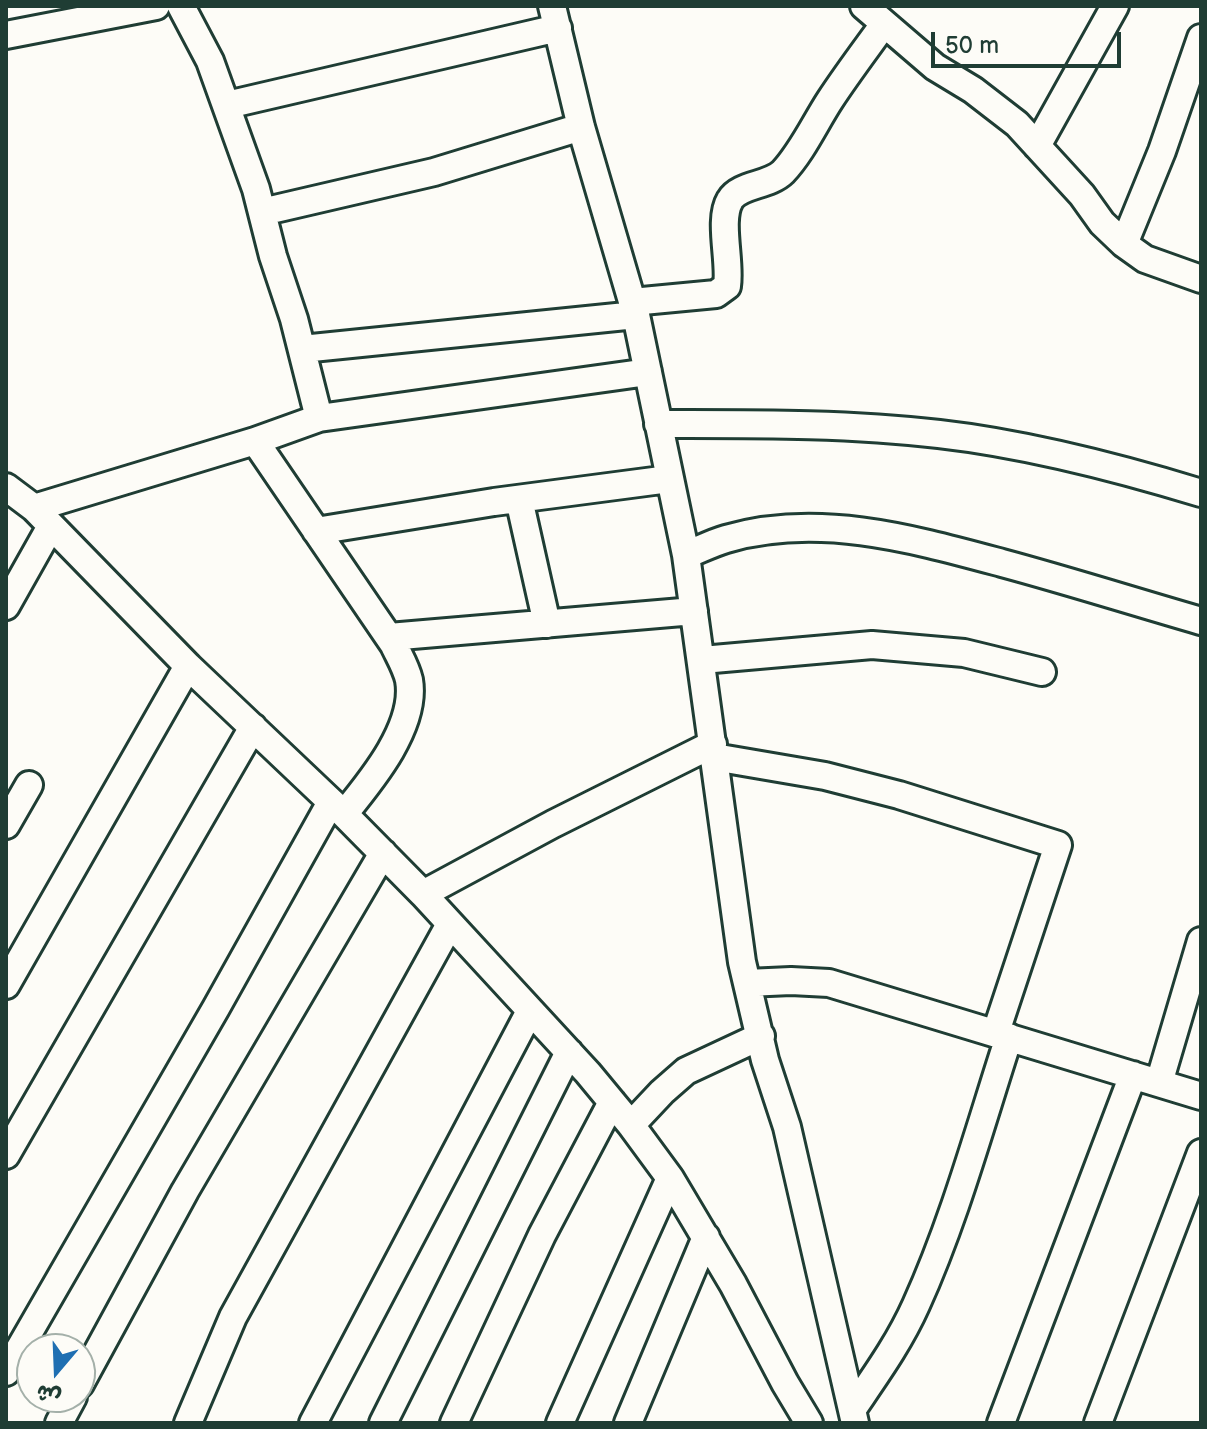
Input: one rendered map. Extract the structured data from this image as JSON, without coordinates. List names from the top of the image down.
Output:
{
  "scale_bar": "50 m",
  "north": "bottom"
}
